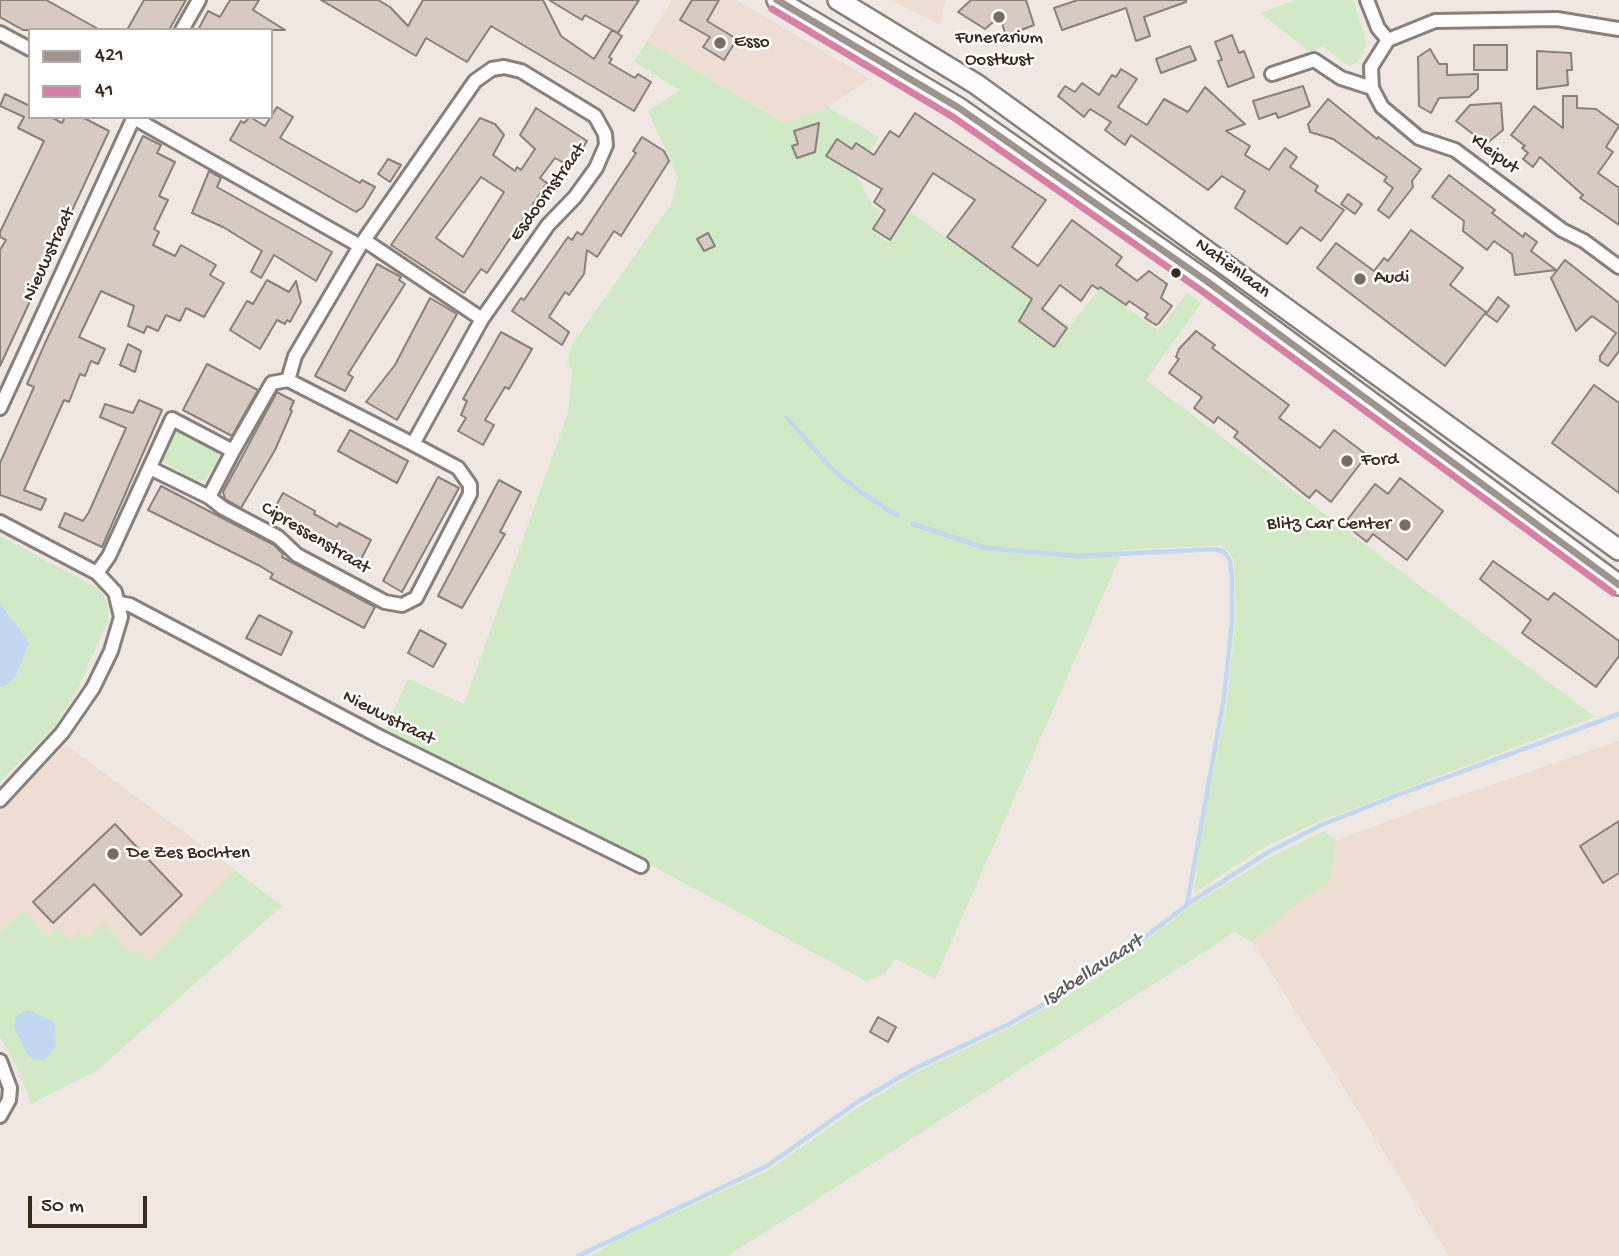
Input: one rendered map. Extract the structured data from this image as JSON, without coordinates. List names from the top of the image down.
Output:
{
  "streets": {
    "main road": ["Natiënlaan"],
    "street": [
      "Kleiput",
      "Esdoornstraat",
      "Nieuwstraat",
      "Cipressenstraat"
    ]
  },
  "crossings": [
    ["Esdoornstraat", "Cipressenstraat"]
  ],
  "water": ["Isabellavaart"],
  "places": [
    "Funerarium Oostkust",
    "Esso",
    "Audi",
    "Ford",
    "Blitz Car Center",
    "De Zes Bochten"
  ],
  "lines": ["transit line 421", "transit line 41"],
  "legend": ["421", "41"],
  "scale_bar": "50 m"
}
